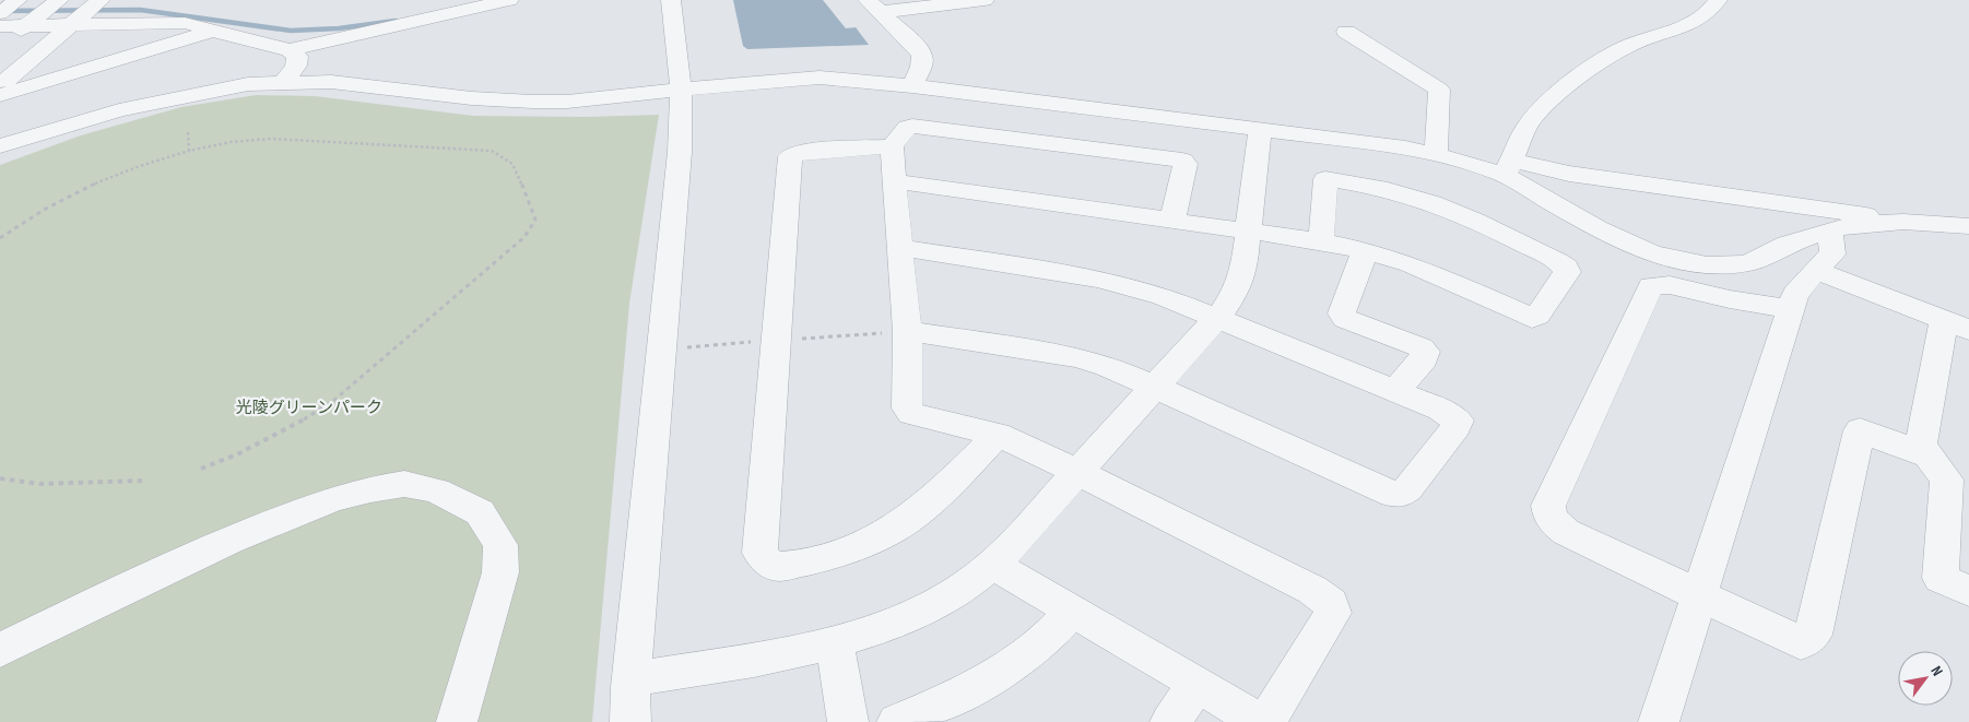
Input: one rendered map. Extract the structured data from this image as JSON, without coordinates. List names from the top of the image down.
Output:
{
  "parks": ["光陵グリーンパーク"],
  "north": "top right"
}
